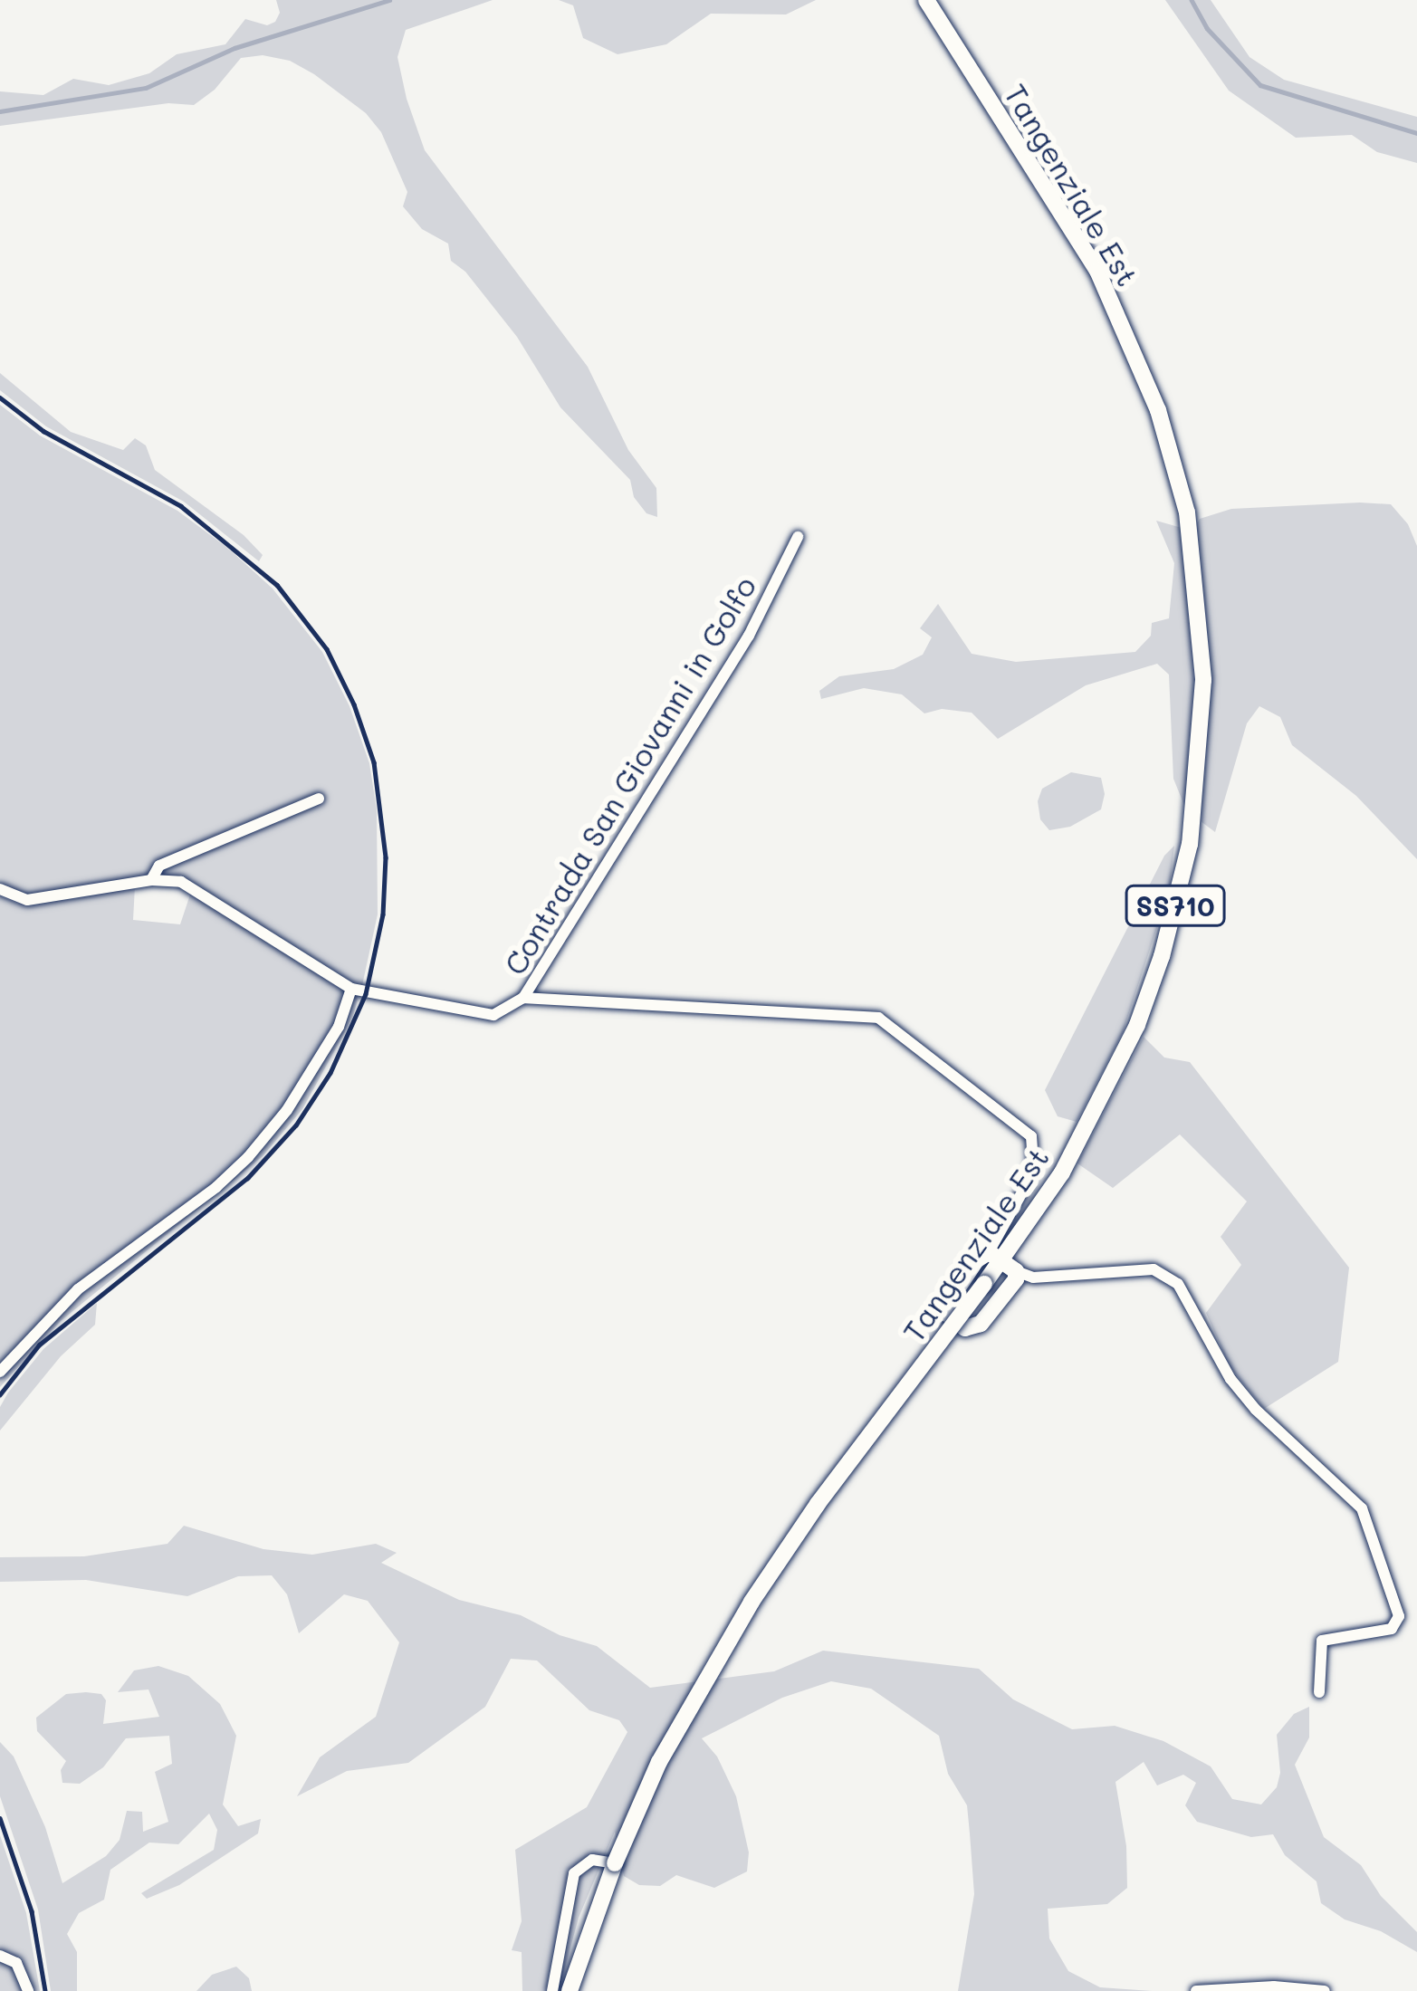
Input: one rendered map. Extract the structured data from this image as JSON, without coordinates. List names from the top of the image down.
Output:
{
  "streets": {
    "main road": ["Tangenziale Est", "SS710"],
    "street": ["Contrada San Giovanni in Golfo"]
  }
}
